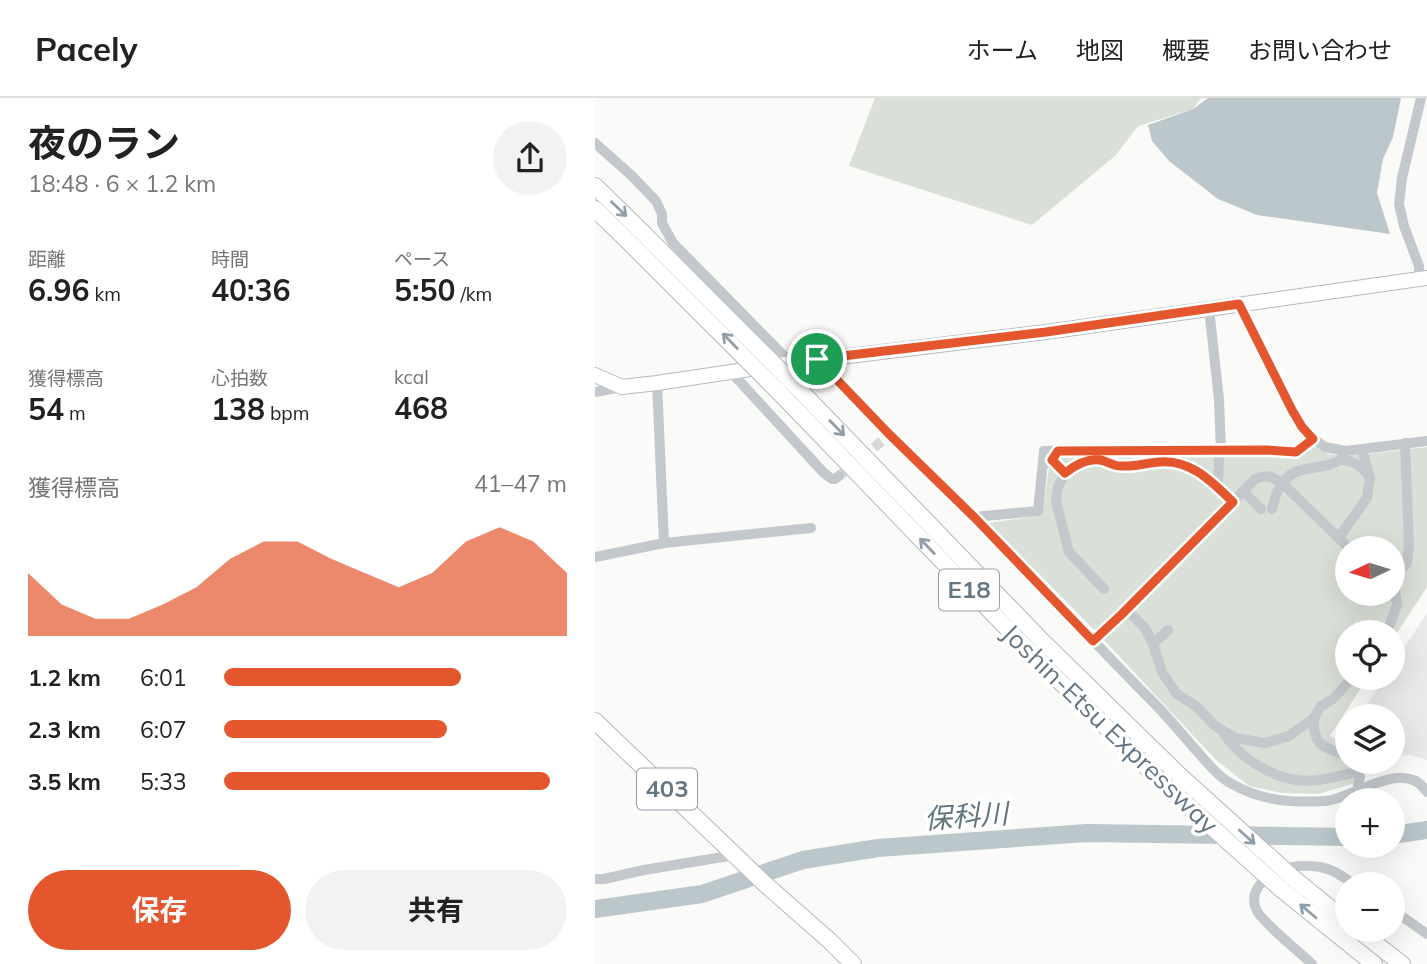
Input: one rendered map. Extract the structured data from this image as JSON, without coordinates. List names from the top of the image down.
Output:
{
  "streets": {
    "highway": ["E18", "Joshin-Etsu Expressway", "403"]
  },
  "water": ["保科川"],
  "north": "left",
  "page": {
    "header": "Pacely",
    "nav": [
      "ホーム",
      "地図",
      "概要",
      "お問い合わせ"
    ],
    "heading": ["夜のラン", "18:48 · 6 × 1.2 km"],
    "stats": [
      ["距離", "6.96 km"],
      ["時間", "40:36"],
      ["ペース", "5:50 /km"],
      ["獲得標高", "54 m"],
      ["心拍数", "138 bpm"],
      ["kcal", "468"]
    ],
    "chart": ["獲得標高", "41–47 m"],
    "map_buttons": ["+", "−"],
    "list": [
      {
        "name": "1.2 km",
        "note": "6:01"
      },
      {
        "name": "2.3 km",
        "note": "6:07"
      },
      {
        "name": "3.5 km",
        "note": "5:33"
      }
    ],
    "buttons": ["保存", "共有"]
  }
}
